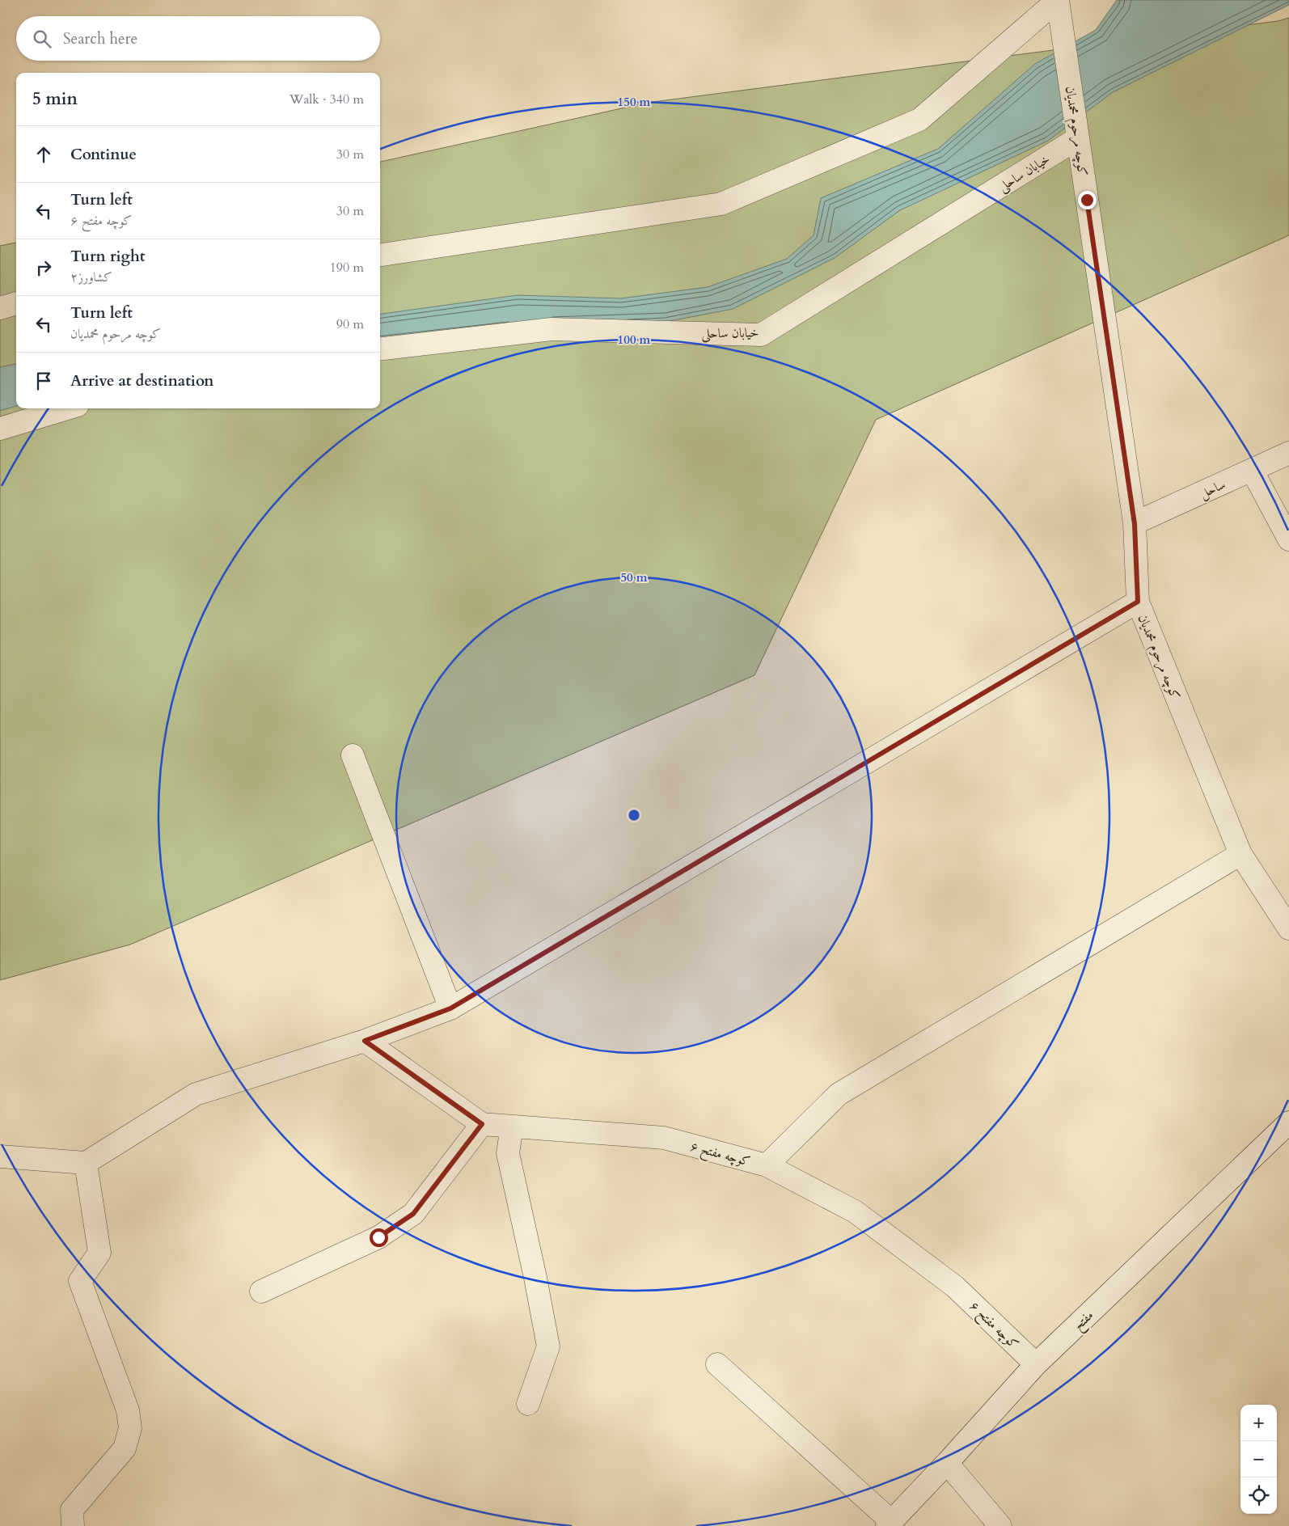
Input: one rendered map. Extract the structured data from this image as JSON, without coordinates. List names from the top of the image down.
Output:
{
  "streets": {
    "street": [
      "کوچه مرحوم محمدیان",
      "خیابان ساحلی",
      "ساحل",
      "کوچه مفتح ۶",
      "مفتح"
    ]
  },
  "crossings": [
    ["کوچه مرحوم محمدیان", "خیابان ساحلی"],
    ["کوچه مرحوم محمدیان", "ساحل"],
    ["کوچه مفتح ۶", "مفتح"]
  ],
  "page": {
    "search": "Search here",
    "heading": ["5 min", "Walk · 340 m"],
    "list": [
      ["Continue", "30 m"],
      ["Turn left", "کوچه مفتح ۶", "30 m"],
      ["Turn right", "کشاورز۲", "190 m"],
      ["Turn left", "کوچه مرحوم محمدیان", "90 m"],
      "Arrive at destination"
    ],
    "map_buttons": ["+", "−"]
  },
  "rings": ["150 m", "100 m", "50 m"]
}
